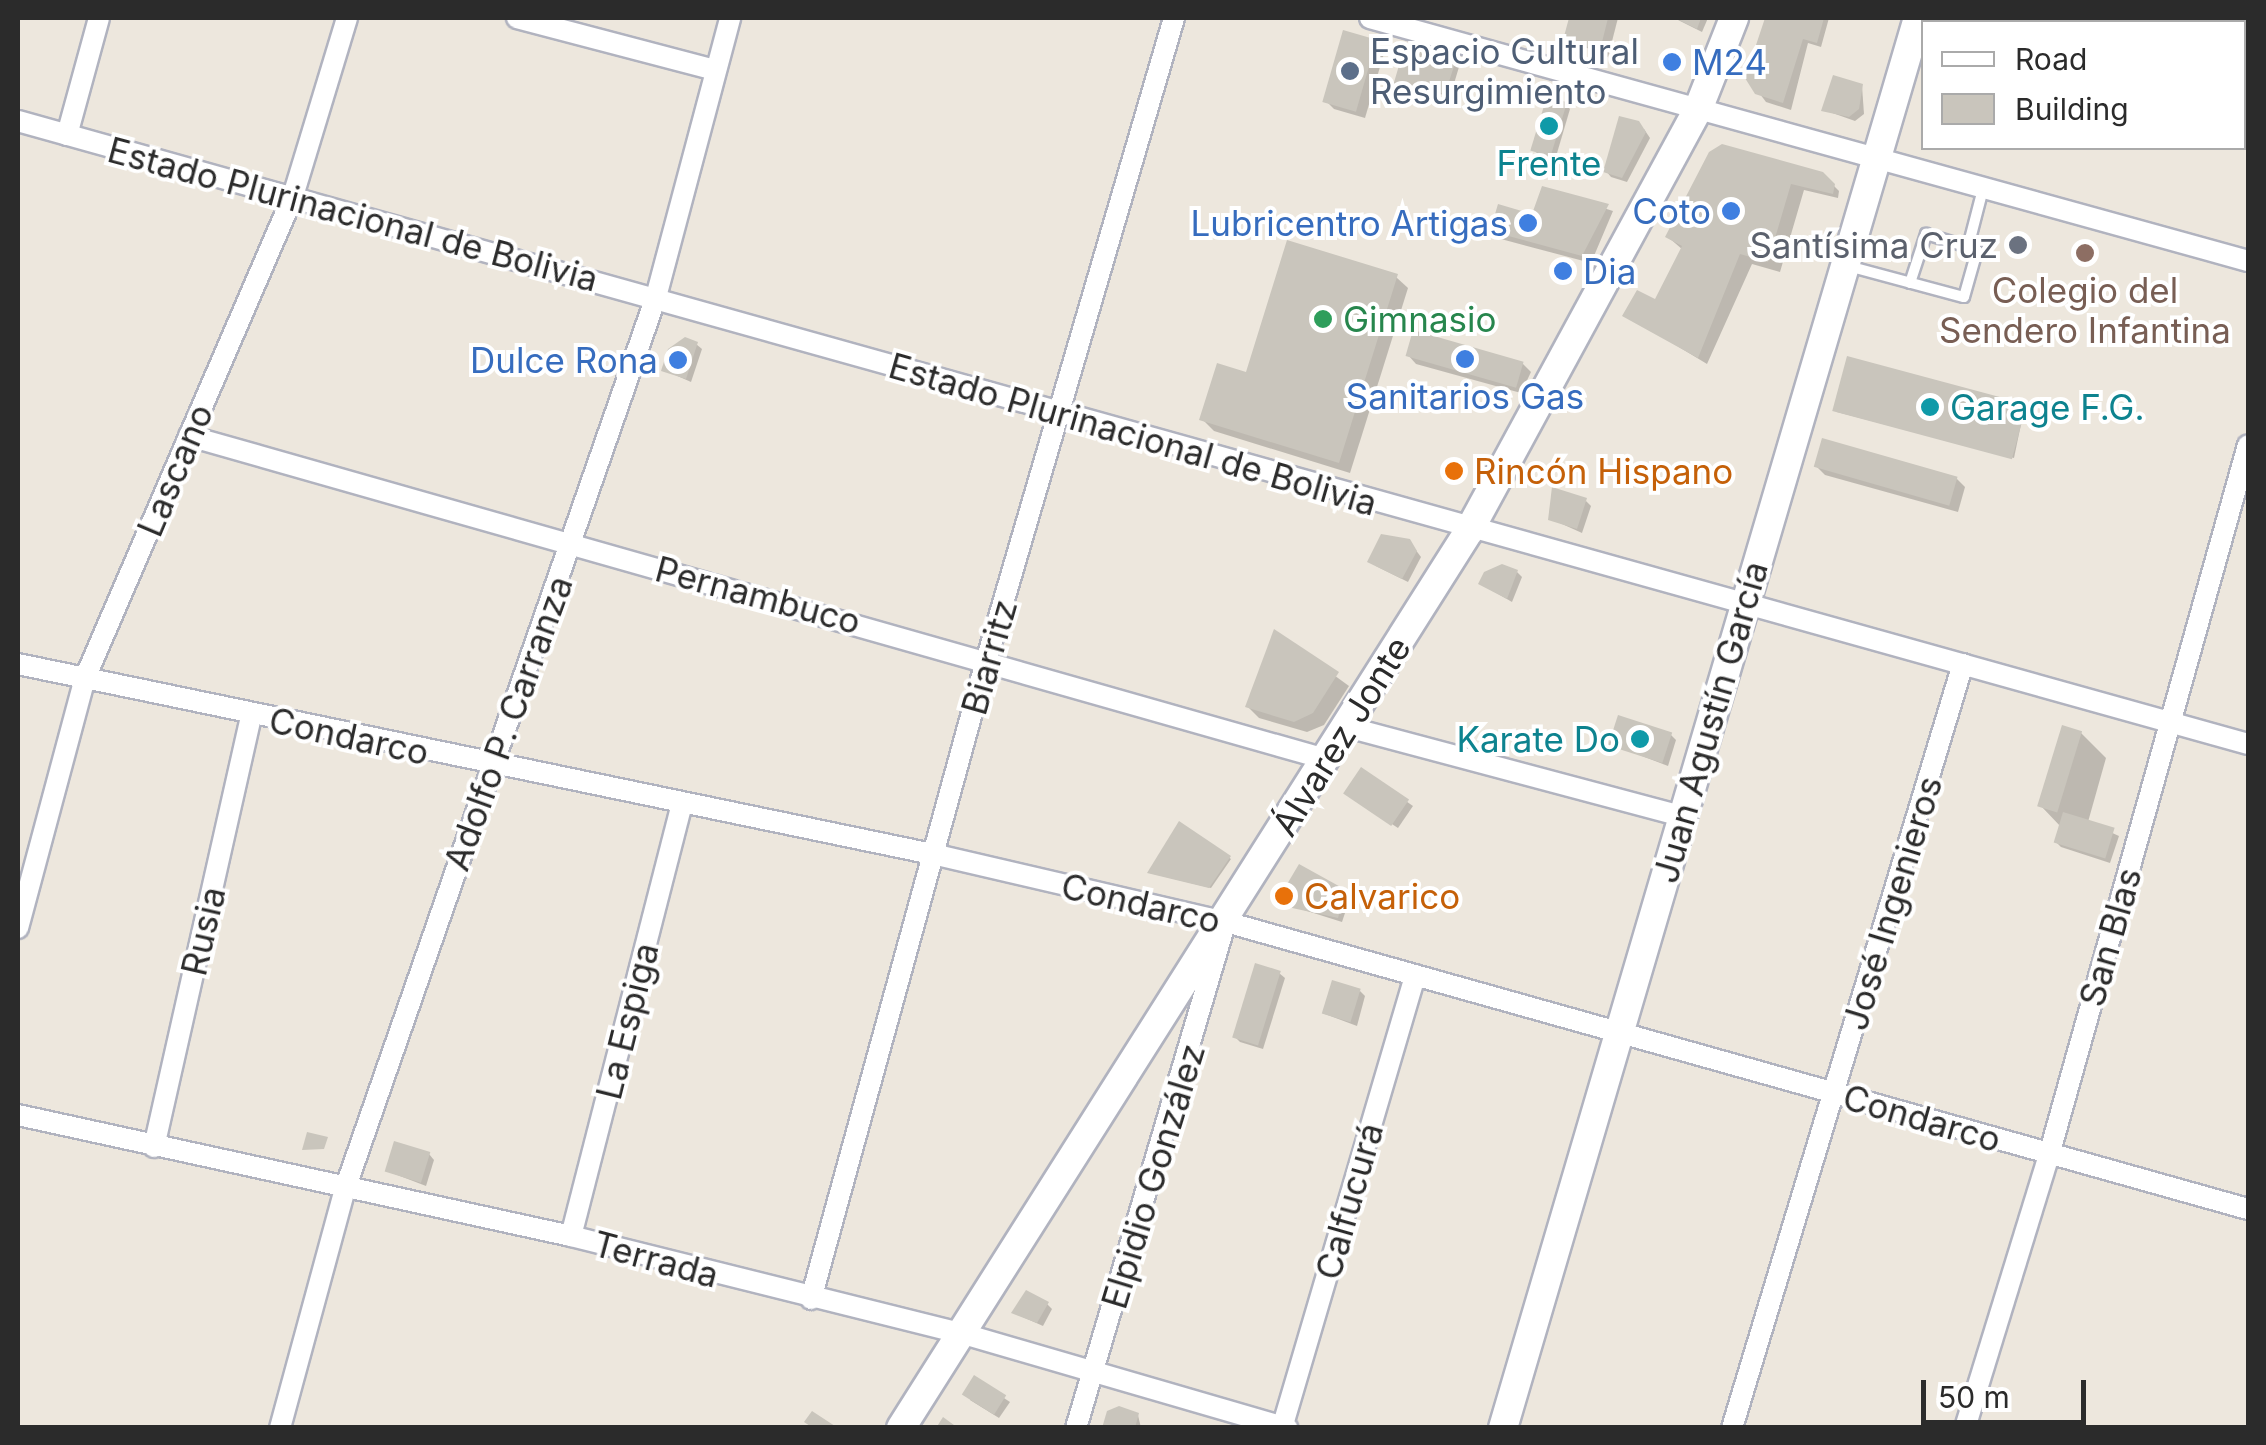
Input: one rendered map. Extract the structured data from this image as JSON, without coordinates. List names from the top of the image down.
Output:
{
  "streets": {
    "street": [
      "Estado Plurinacional de Bolivia",
      "Lascano",
      "Pernambuco",
      "Biarritz",
      "Juan Agustín García",
      "Adolfo P. Carranza",
      "Condarco",
      "Álvarez Jonte",
      "José Ingenieros",
      "Rusia",
      "San Blas",
      "La Espiga",
      "Elpidio González",
      "Calfucurá",
      "Terrada"
    ]
  },
  "crossings": [
    ["Estado Plurinacional de Bolivia", "Lascano"],
    ["Estado Plurinacional de Bolivia", "Biarritz"],
    ["Estado Plurinacional de Bolivia", "Juan Agustín García"],
    ["Estado Plurinacional de Bolivia", "Adolfo P. Carranza"],
    ["Estado Plurinacional de Bolivia", "Álvarez Jonte"],
    ["Estado Plurinacional de Bolivia", "José Ingenieros"],
    ["Estado Plurinacional de Bolivia", "San Blas"],
    ["Lascano", "Pernambuco"],
    ["Lascano", "Condarco"],
    ["Pernambuco", "Biarritz"],
    ["Pernambuco", "Adolfo P. Carranza"],
    ["Pernambuco", "Álvarez Jonte"],
    ["Biarritz", "Condarco"],
    ["Biarritz", "Terrada"],
    ["Juan Agustín García", "Condarco"],
    ["Adolfo P. Carranza", "Condarco"],
    ["Adolfo P. Carranza", "Terrada"],
    ["Condarco", "Álvarez Jonte"],
    ["Condarco", "José Ingenieros"],
    ["Condarco", "Rusia"],
    ["Condarco", "San Blas"],
    ["Condarco", "La Espiga"],
    ["Condarco", "Elpidio González"],
    ["Condarco", "Calfucurá"],
    ["Álvarez Jonte", "Elpidio González"],
    ["Álvarez Jonte", "Terrada"],
    ["Rusia", "Terrada"],
    ["La Espiga", "Terrada"],
    ["Elpidio González", "Terrada"],
    ["Calfucurá", "Terrada"]
  ],
  "places": [
    "M24",
    "Espacio Cultural Resurgimiento",
    "Frente",
    "Coto",
    "Lubricentro Artigas",
    "Santísima Cruz",
    "Colegio del Sendero Infantina",
    "Dia",
    "Gimnasio",
    "Sanitarios Gas",
    "Dulce Rona",
    "Garage F.G.",
    "Rincón Hispano",
    "Karate Do",
    "Calvarico"
  ],
  "legend": ["Road", "Building"],
  "scale_bar": "50 m"
}
